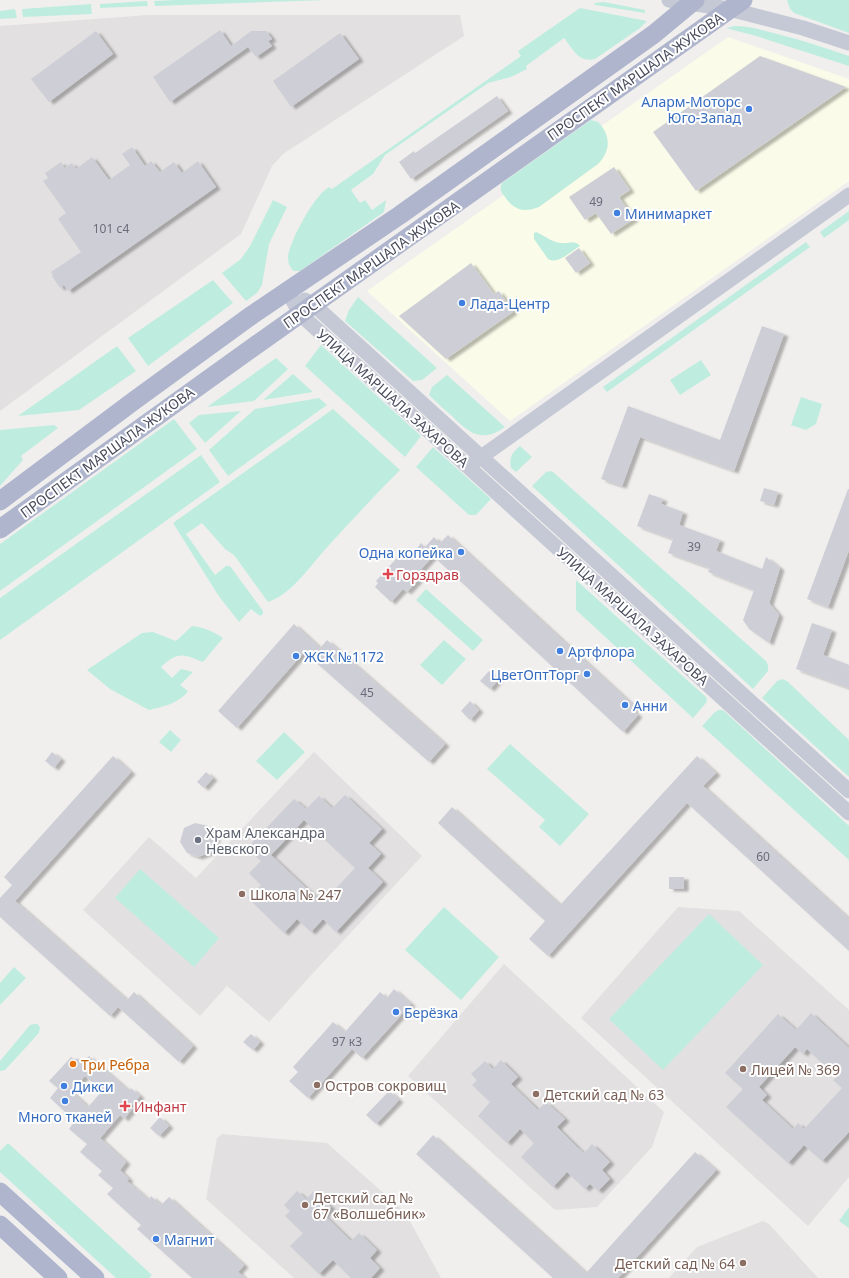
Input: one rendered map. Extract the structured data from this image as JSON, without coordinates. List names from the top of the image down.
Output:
{
  "streets": {
    "main road": ["ПРОСПЕКТ МАРШАЛА ЖУКОВА"],
    "street": ["УЛИЦА МАРШАЛА ЗАХАРОВА"]
  },
  "crossings": [
    ["ПРОСПЕКТ МАРШАЛА ЖУКОВА", "УЛИЦА МАРШАЛА ЗАХАРОВА"]
  ],
  "places": {
    "other": [
      "Аларм-Моторс Юго-Запад",
      "Минимаркет",
      "Лада-Центр",
      "Одна копейка",
      "Артфлора",
      "ЖСК №1172",
      "ЦветОптТорг",
      "Анни",
      "Храм Александра Невского",
      "Школа № 247",
      "Берёзка",
      "Три Ребра",
      "Лицей № 369",
      "Остров сокровищ",
      "Дикси",
      "Детский сад № 63",
      "Много тканей",
      "Детский сад № 67 «Волшебник»",
      "Магнит",
      "Детский сад № 64"
    ],
    "health": ["Горздрав", "Инфант"]
  },
  "house_numbers": [
    "49",
    "101 с4",
    "39",
    "45",
    "60",
    "97 к3"
  ]
}
